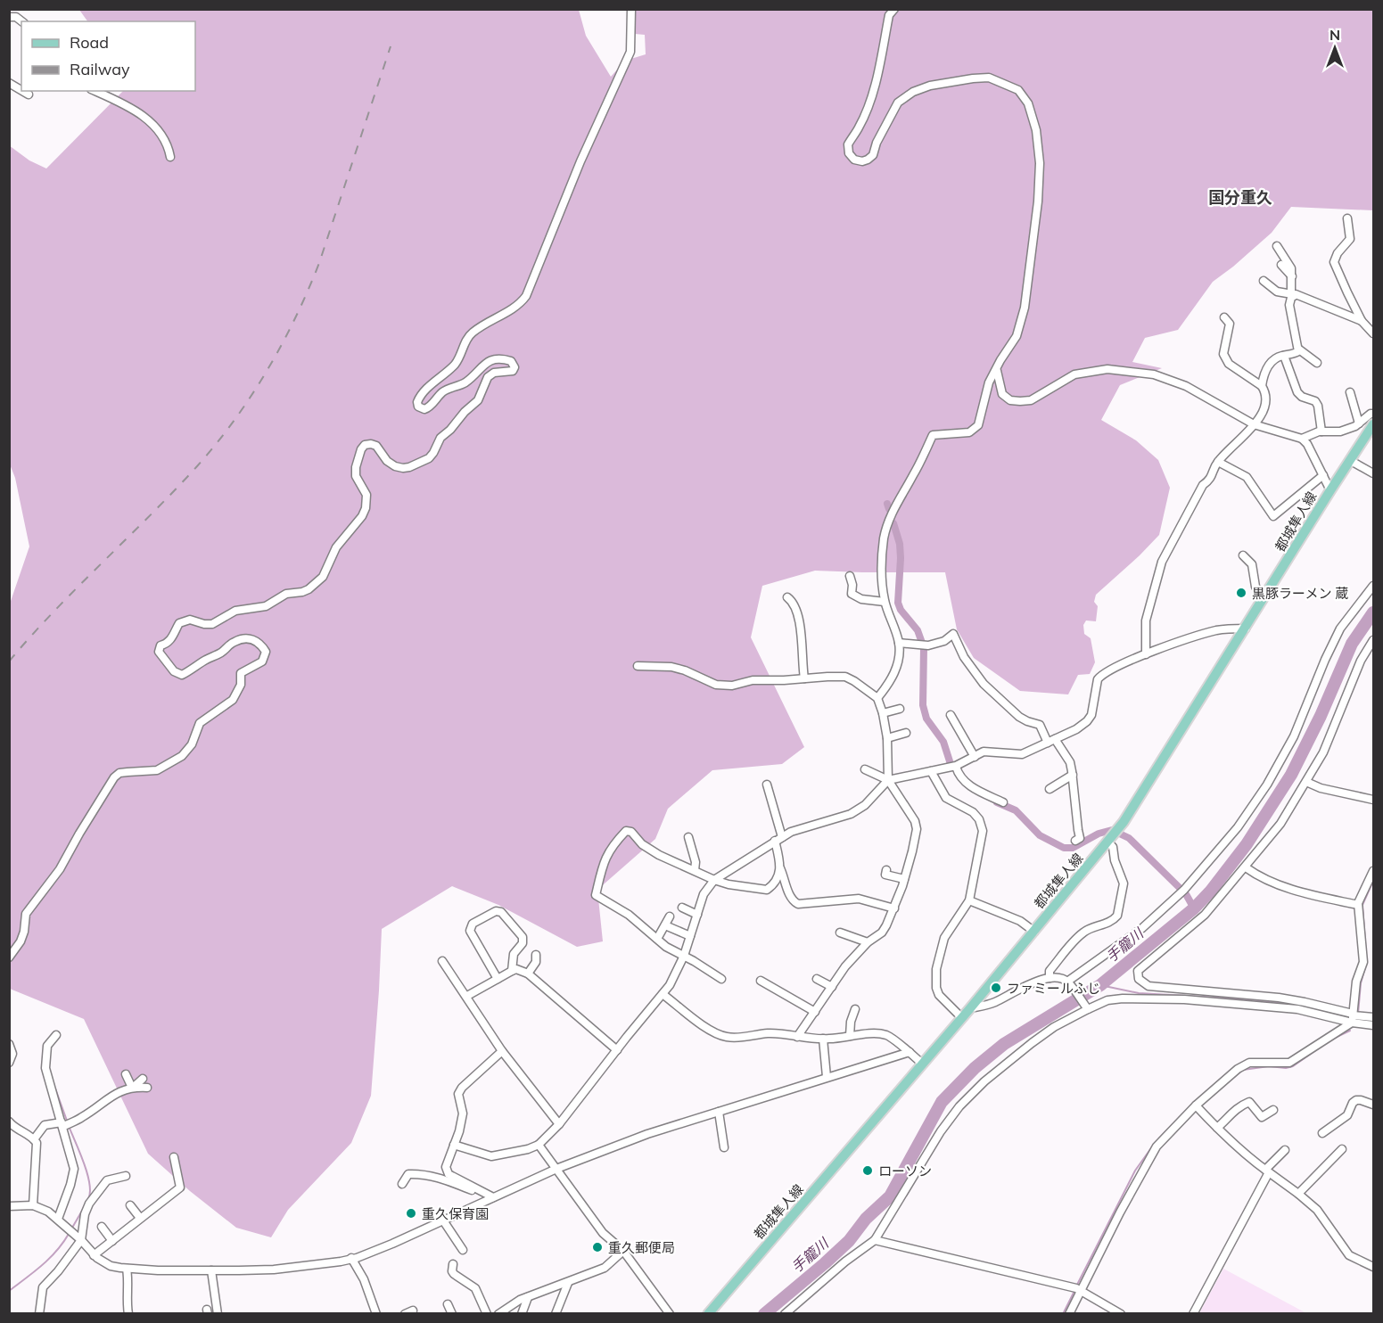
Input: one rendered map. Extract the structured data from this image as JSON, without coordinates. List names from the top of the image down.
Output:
{
  "streets": {
    "main road": ["都城隼人線"]
  },
  "districts": ["国分重久"],
  "water": ["手籠川"],
  "places": [
    "黒豚ラーメン 蔵",
    "ファミールふじ",
    "ローソン",
    "重久保育園",
    "重久郵便局"
  ],
  "legend": ["Road", "Railway"],
  "north": "top"
}
